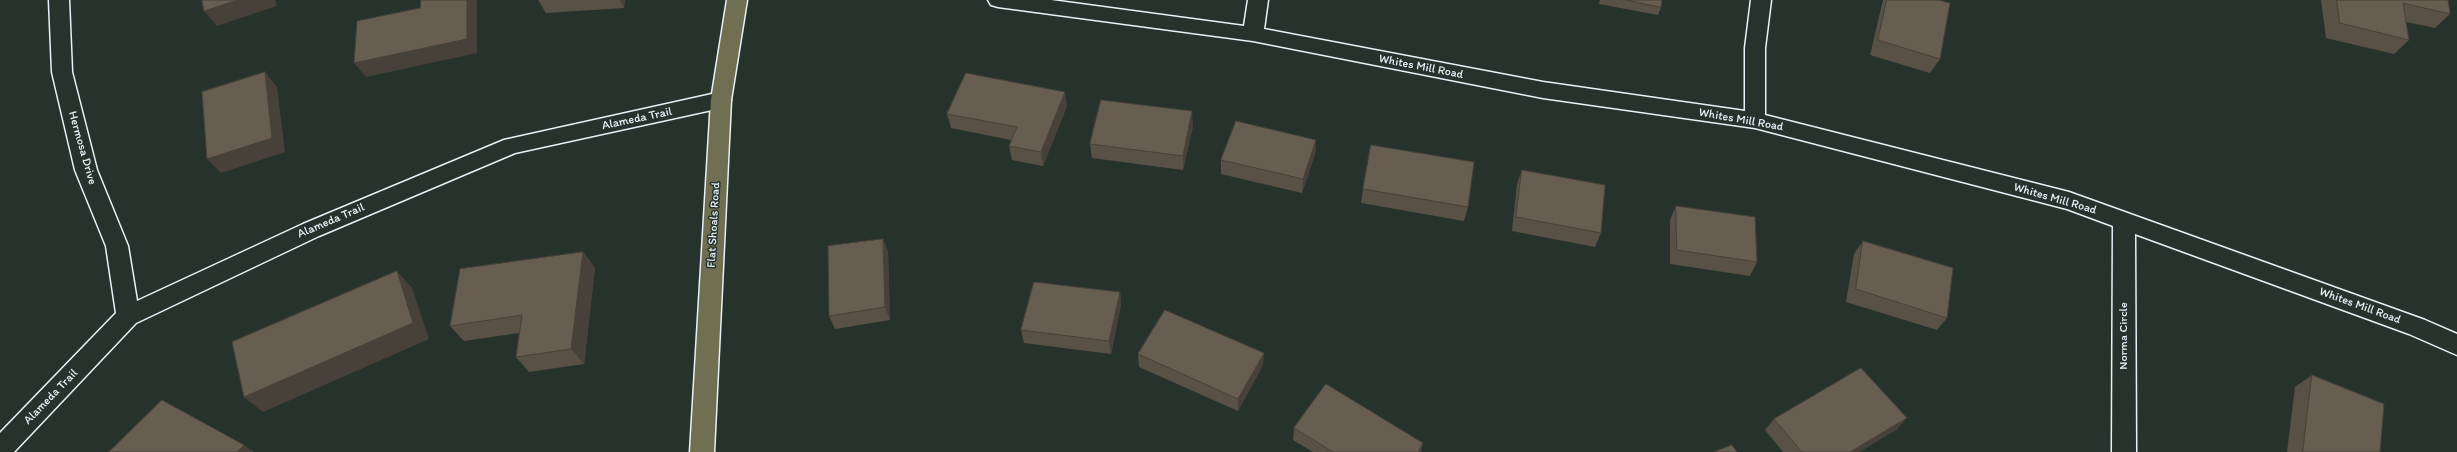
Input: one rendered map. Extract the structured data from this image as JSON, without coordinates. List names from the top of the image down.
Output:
{
  "streets": {
    "main road": ["Flat Shoals Road"],
    "street": [
      "Whites Mill Road",
      "Alameda Trail",
      "Hermosa Drive",
      "Norma Circle"
    ]
  },
  "crossings": [
    ["Whites Mill Road", "Norma Circle"],
    ["Alameda Trail", "Hermosa Drive"],
    ["Alameda Trail", "Flat Shoals Road"]
  ]
}
